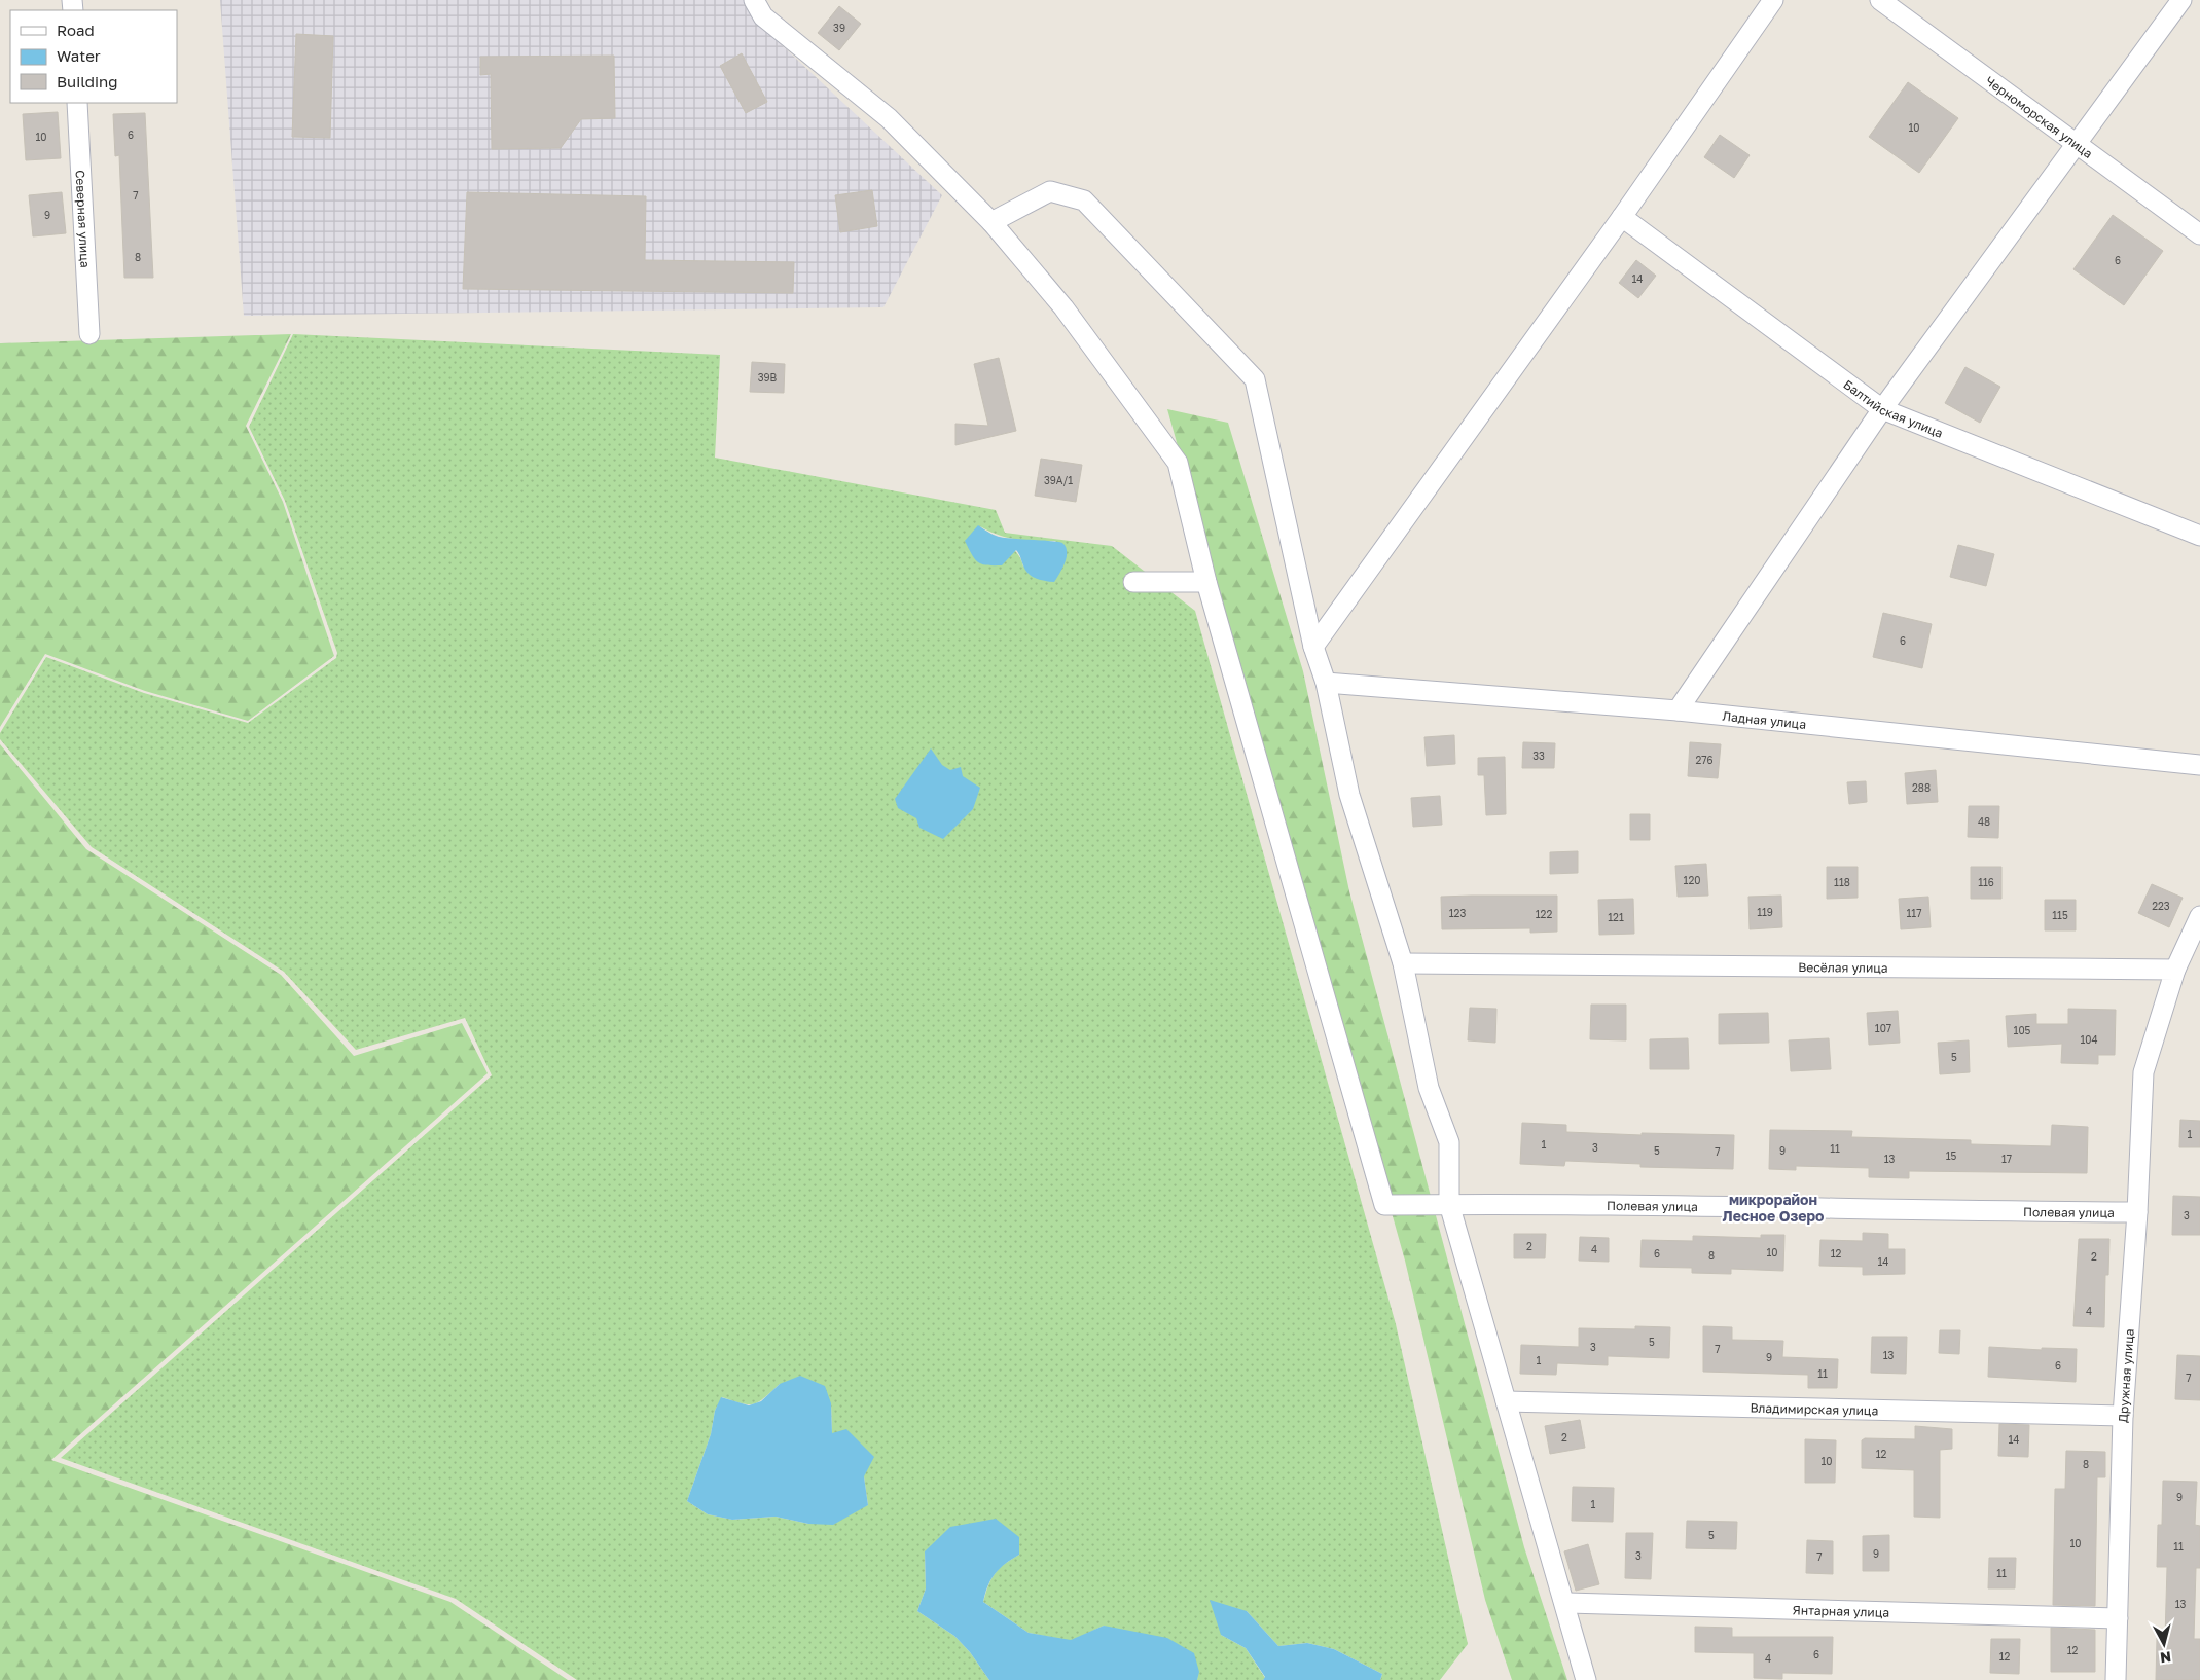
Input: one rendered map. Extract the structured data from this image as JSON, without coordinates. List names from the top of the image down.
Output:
{
  "streets": {
    "street": [
      "Черноморская улица",
      "Северная улица",
      "Балтийская улица",
      "Ладная улица",
      "Весёлая улица",
      "Полевая улица",
      "Дружная улица",
      "Владимирская улица",
      "Янтарная улица"
    ]
  },
  "crossings": [
    ["Весёлая улица", "Дружная улица"],
    ["Полевая улица", "Дружная улица"],
    ["Дружная улица", "Владимирская улица"],
    ["Дружная улица", "Янтарная улица"]
  ],
  "districts": ["микрорайон Лесное Озеро"],
  "house_numbers": [
    "39",
    "10",
    "6",
    "10",
    "7",
    "9",
    "8",
    "6",
    "14",
    "39В",
    "39А/1",
    "6",
    "33",
    "276",
    "288",
    "48",
    "120",
    "118",
    "116",
    "223",
    "119",
    "123",
    "117",
    "122",
    "115",
    "121",
    "107",
    "105",
    "104",
    "5",
    "1",
    "1",
    "3",
    "11",
    "5",
    "9",
    "7",
    "15",
    "13",
    "17",
    "3",
    "2",
    "4",
    "10",
    "6",
    "12",
    "8",
    "2",
    "14",
    "4",
    "5",
    "3",
    "7",
    "13",
    "9",
    "1",
    "6",
    "11",
    "7",
    "2",
    "14",
    "12",
    "10",
    "8",
    "9",
    "1",
    "5",
    "10",
    "11",
    "9",
    "3",
    "7",
    "11",
    "13",
    "12",
    "6",
    "12",
    "4"
  ],
  "legend": ["Road", "Water", "Building"],
  "north": "bottom"
}
